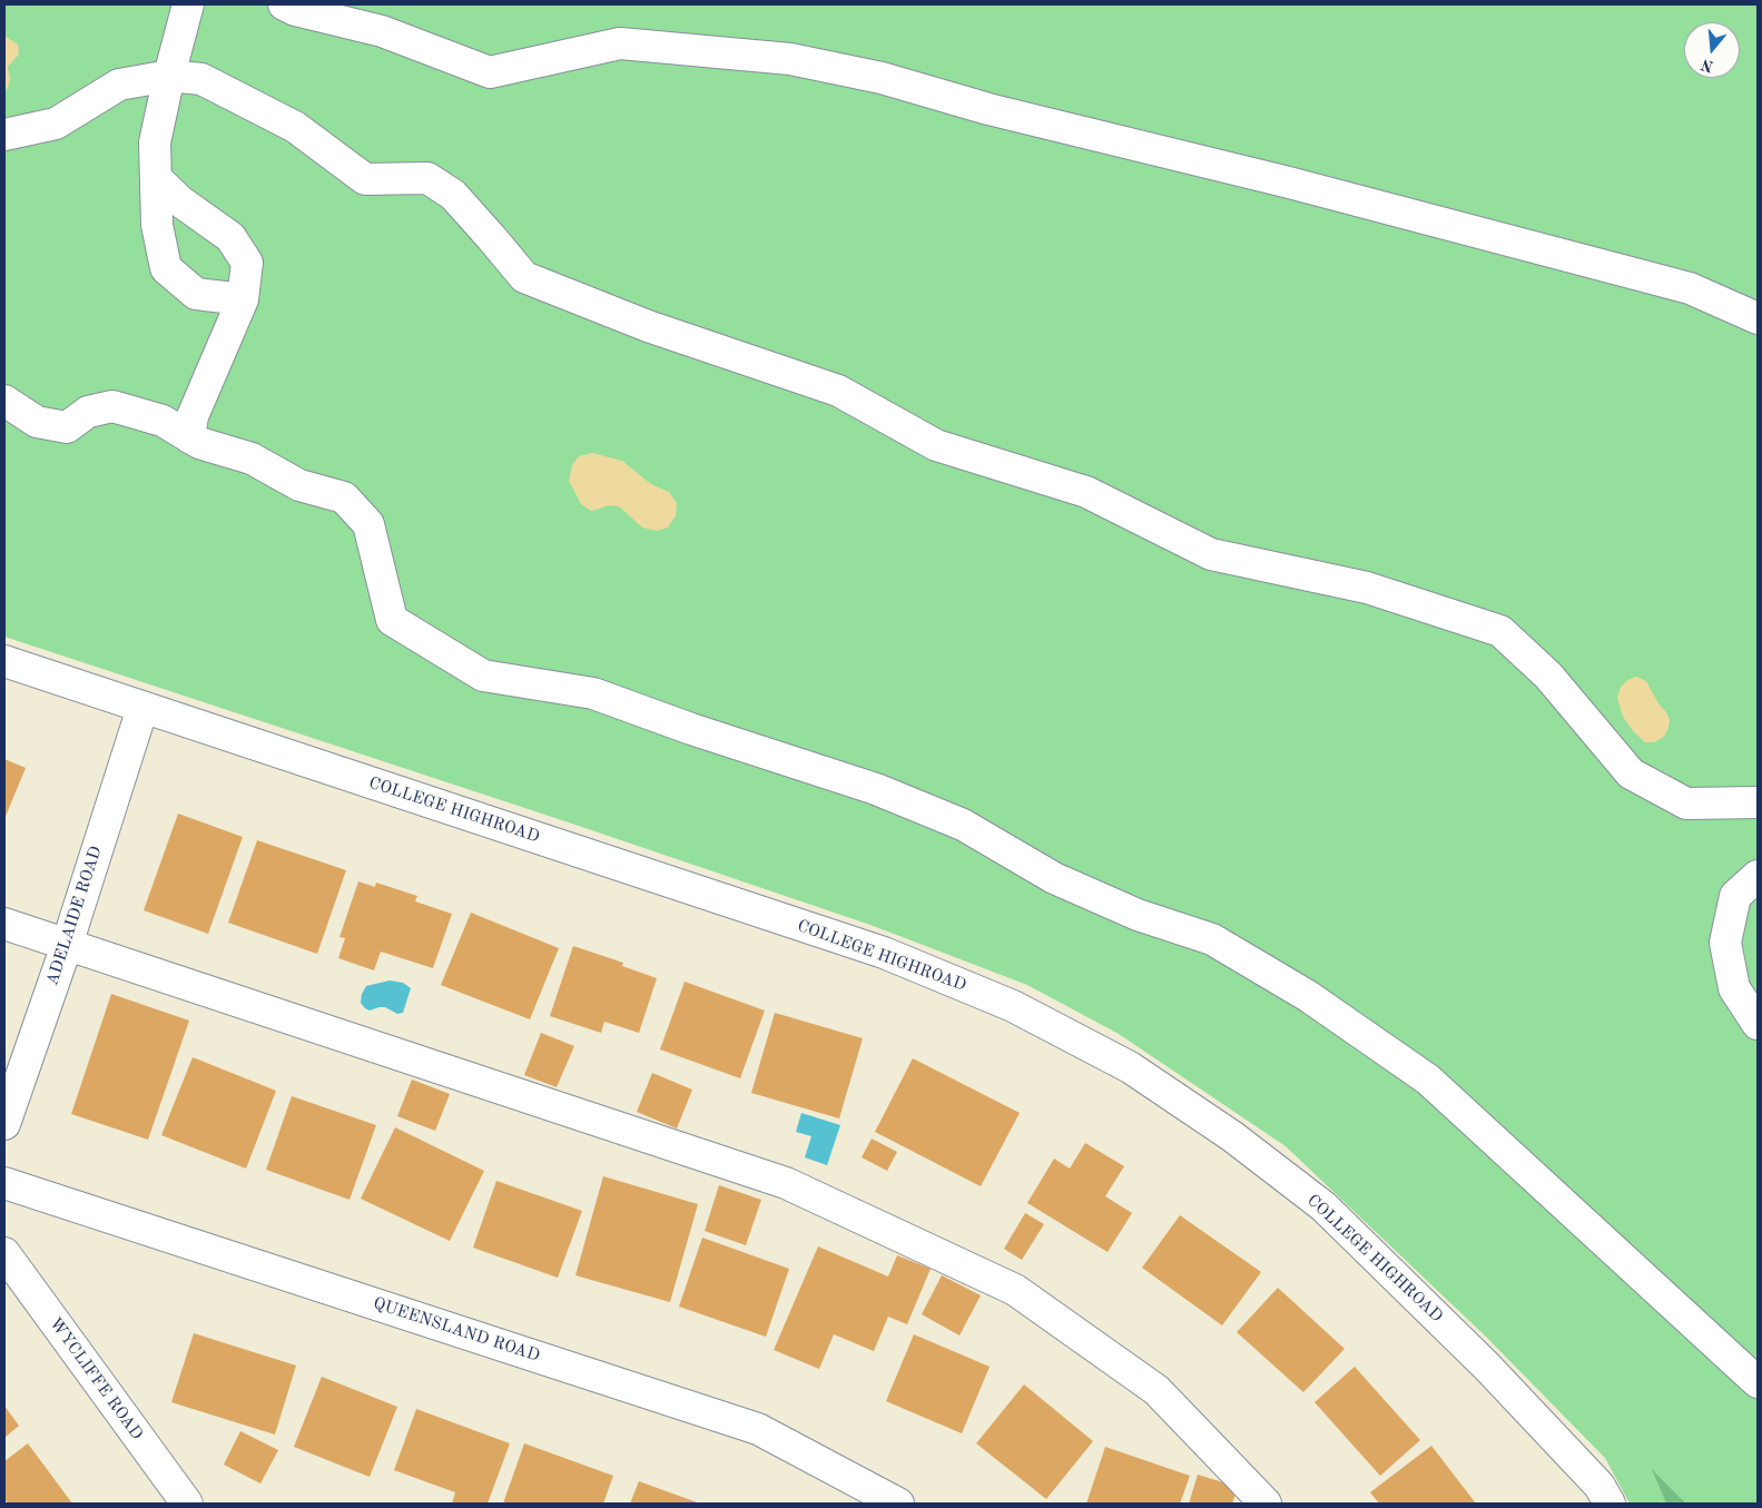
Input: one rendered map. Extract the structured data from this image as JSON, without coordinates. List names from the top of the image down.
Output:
{
  "streets": {
    "street": [
      "COLLEGE HIGHROAD",
      "ADELAIDE ROAD",
      "QUEENSLAND ROAD",
      "WYCLIFFE ROAD"
    ]
  },
  "crossings": [
    ["COLLEGE HIGHROAD", "ADELAIDE ROAD"]
  ],
  "north": "bottom"
}
